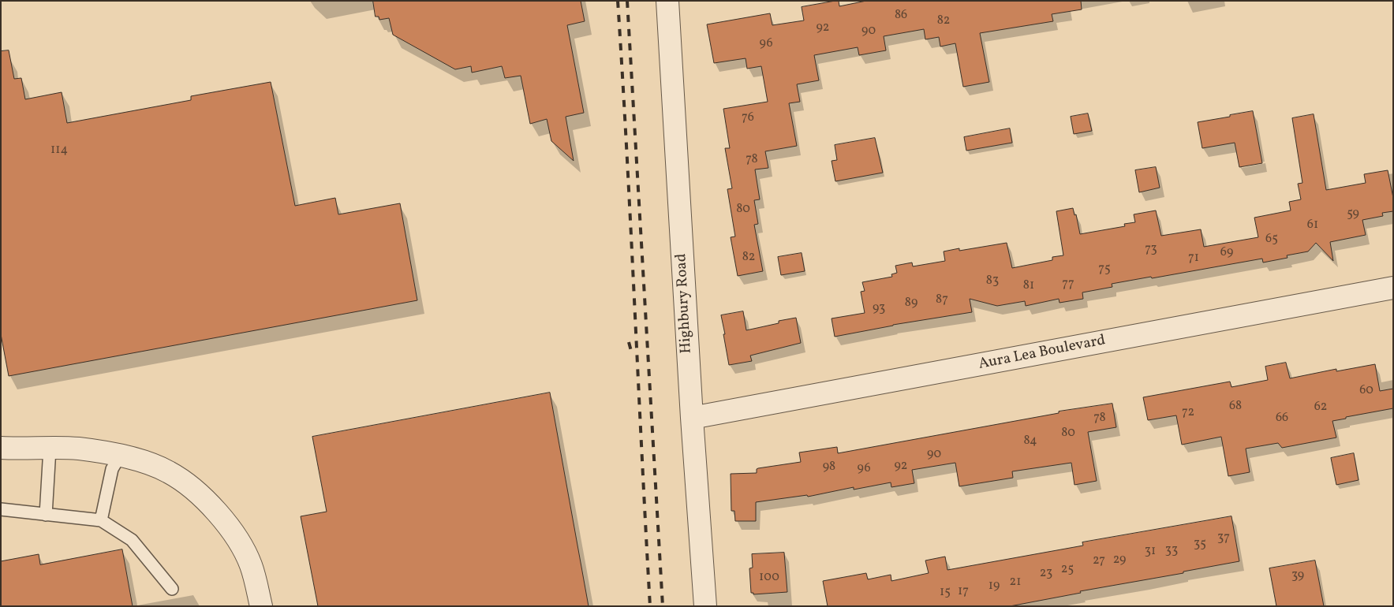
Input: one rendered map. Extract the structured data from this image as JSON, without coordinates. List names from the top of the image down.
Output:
{
  "streets": {
    "street": ["Highbury Road", "Aura Lea Boulevard"]
  },
  "crossings": [
    ["Highbury Road", "Aura Lea Boulevard"]
  ],
  "house_numbers": [
    "86",
    "82",
    "92",
    "90",
    "96",
    "76",
    "114",
    "78",
    "80",
    "59",
    "61",
    "65",
    "73",
    "69",
    "82",
    "71",
    "75",
    "83",
    "77",
    "81",
    "87",
    "89",
    "93",
    "60",
    "68",
    "62",
    "72",
    "78",
    "66",
    "80",
    "84",
    "90",
    "92",
    "98",
    "96",
    "37",
    "35",
    "33",
    "31",
    "29",
    "27",
    "25",
    "23",
    "39",
    "100",
    "21",
    "19",
    "17",
    "15"
  ]
}
